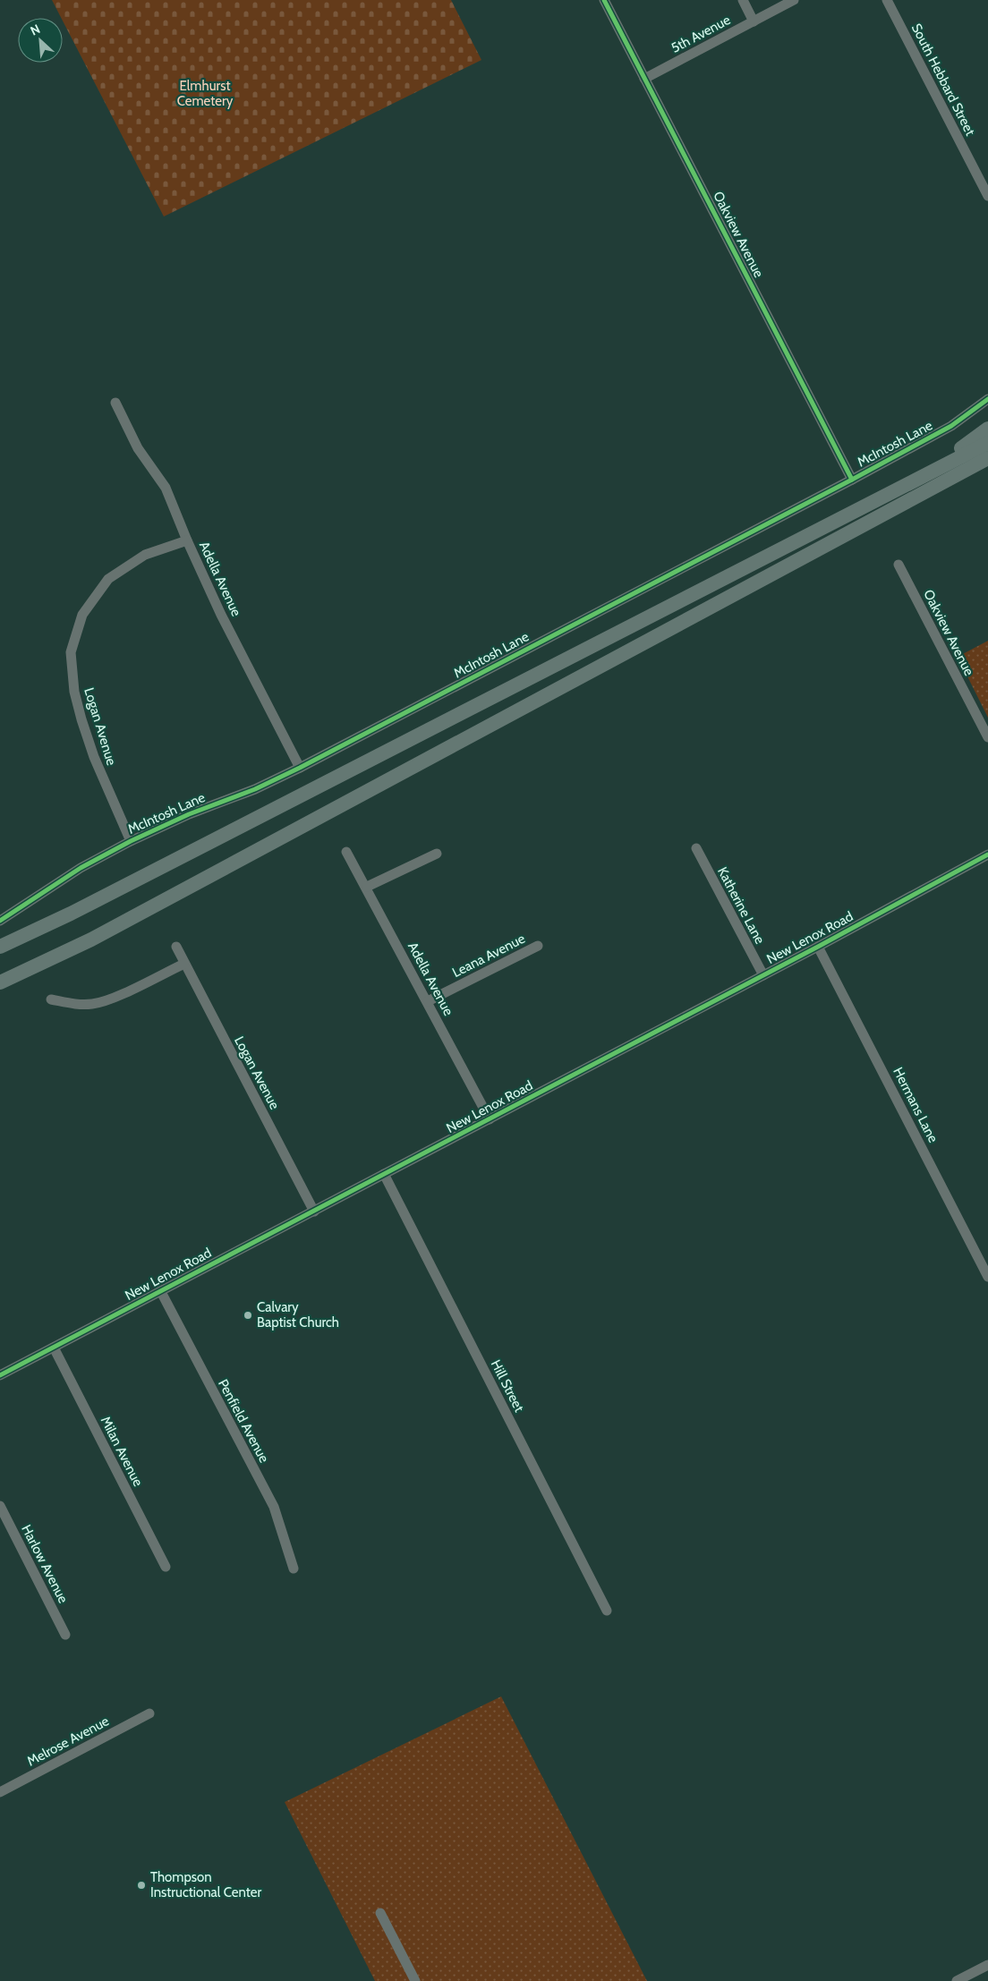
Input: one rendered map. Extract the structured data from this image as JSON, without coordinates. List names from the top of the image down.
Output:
{
  "streets": {
    "street": [
      "5th Avenue",
      "South Hebbard Street",
      "Oakview Avenue",
      "McIntosh Lane",
      "Adella Avenue",
      "Logan Avenue",
      "Katherine Lane",
      "New Lenox Road",
      "Leana Avenue",
      "Hermans Lane",
      "Hill Street",
      "Penfield Avenue",
      "Milan Avenue",
      "Harlow Avenue",
      "Melrose Avenue"
    ]
  },
  "crossings": [
    ["5th Avenue", "Oakview Avenue"],
    ["Oakview Avenue", "McIntosh Lane"],
    ["McIntosh Lane", "Adella Avenue"],
    ["McIntosh Lane", "Logan Avenue"],
    ["Adella Avenue", "Logan Avenue"],
    ["Adella Avenue", "New Lenox Road"],
    ["Adella Avenue", "Leana Avenue"],
    ["Logan Avenue", "New Lenox Road"],
    ["Katherine Lane", "New Lenox Road"],
    ["New Lenox Road", "Hermans Lane"],
    ["New Lenox Road", "Hill Street"],
    ["New Lenox Road", "Penfield Avenue"],
    ["New Lenox Road", "Milan Avenue"]
  ],
  "parks": ["Elmhurst Cemetery"],
  "places": ["Calvary Baptist Church", "Thompson Instructional Center"],
  "north": "top left"
}
